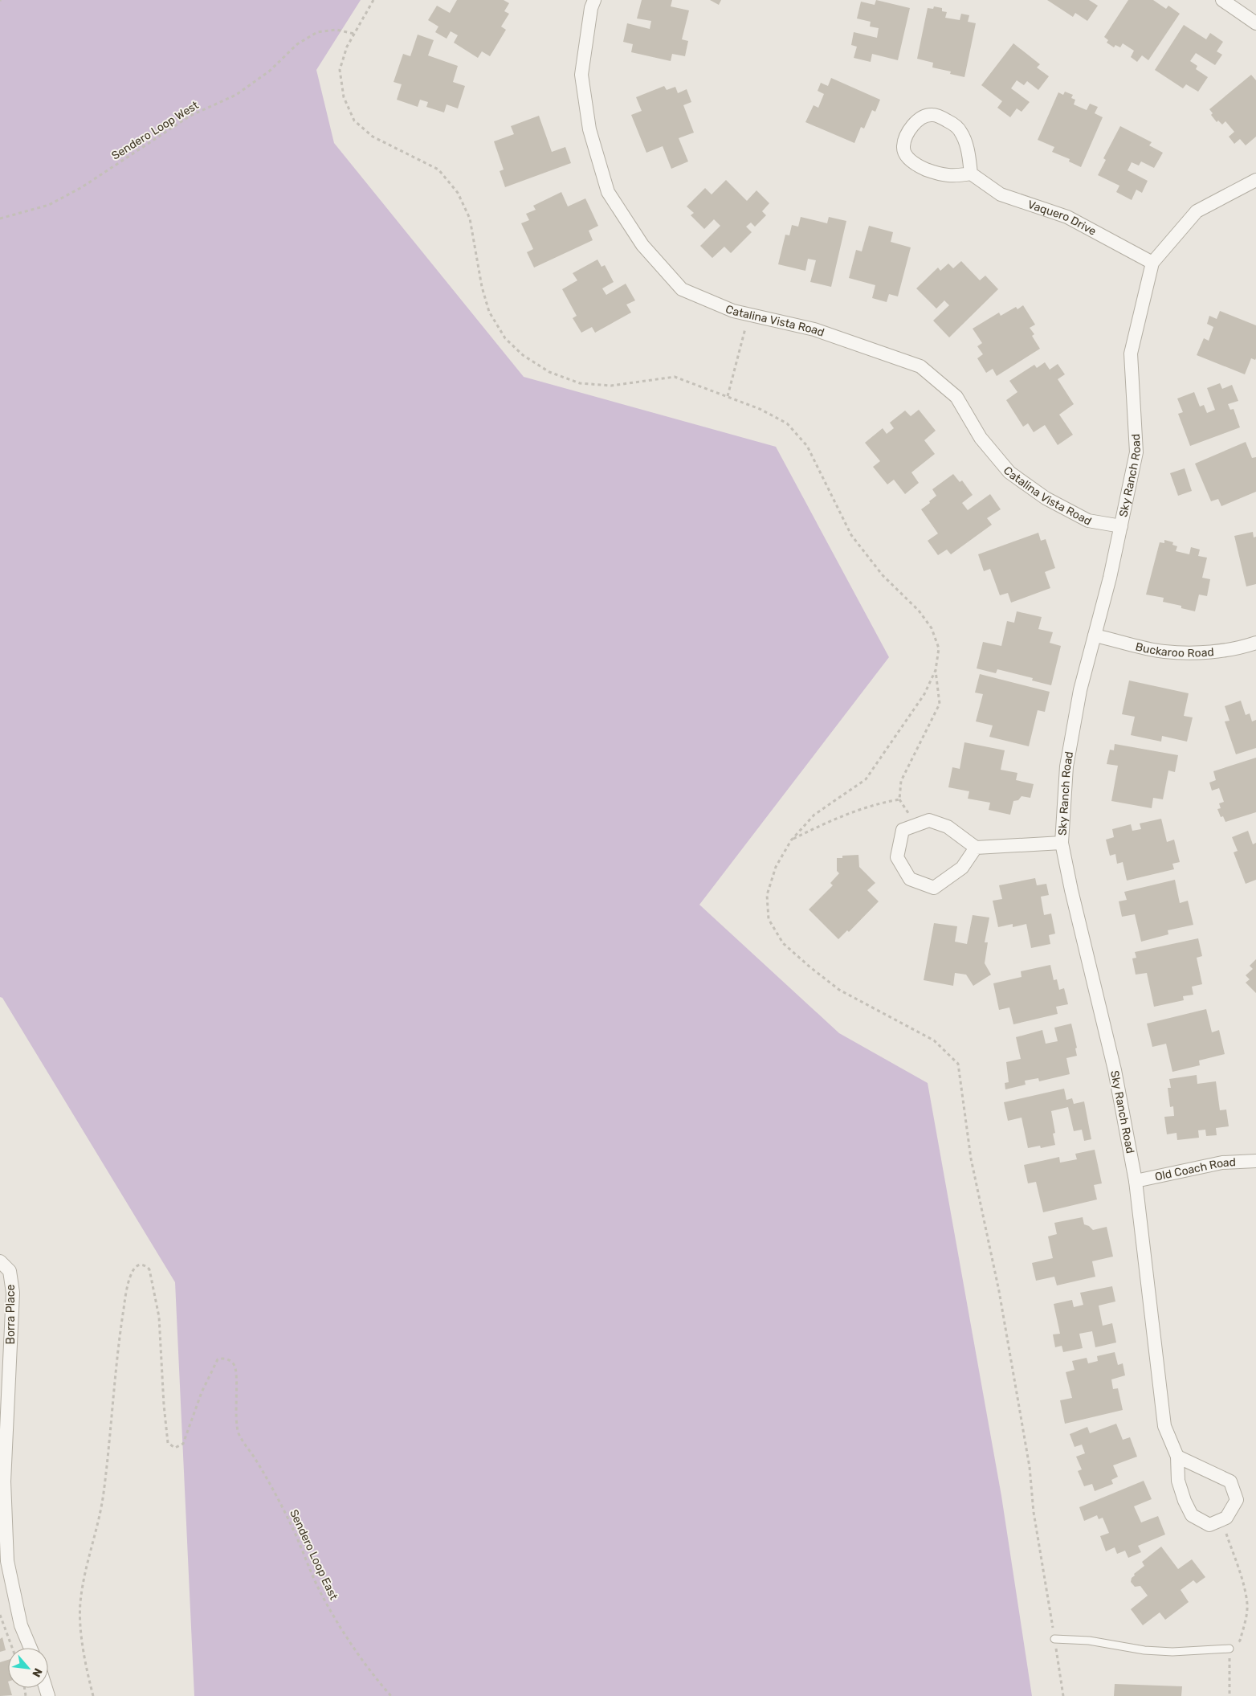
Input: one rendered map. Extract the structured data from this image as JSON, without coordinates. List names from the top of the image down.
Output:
{
  "streets": {
    "street": [
      "Vaquero Drive",
      "Catalina Vista Road",
      "Sky Ranch Road",
      "Buckaroo Road",
      "Old Coach Road",
      "Borra Place"
    ],
    "path": ["Sendero Loop West", "Sendero Loop East"]
  },
  "crossings": [
    ["Vaquero Drive", "Sky Ranch Road"],
    ["Catalina Vista Road", "Sky Ranch Road"],
    ["Sky Ranch Road", "Buckaroo Road"],
    ["Sky Ranch Road", "Old Coach Road"]
  ],
  "north": "bottom right"
}
